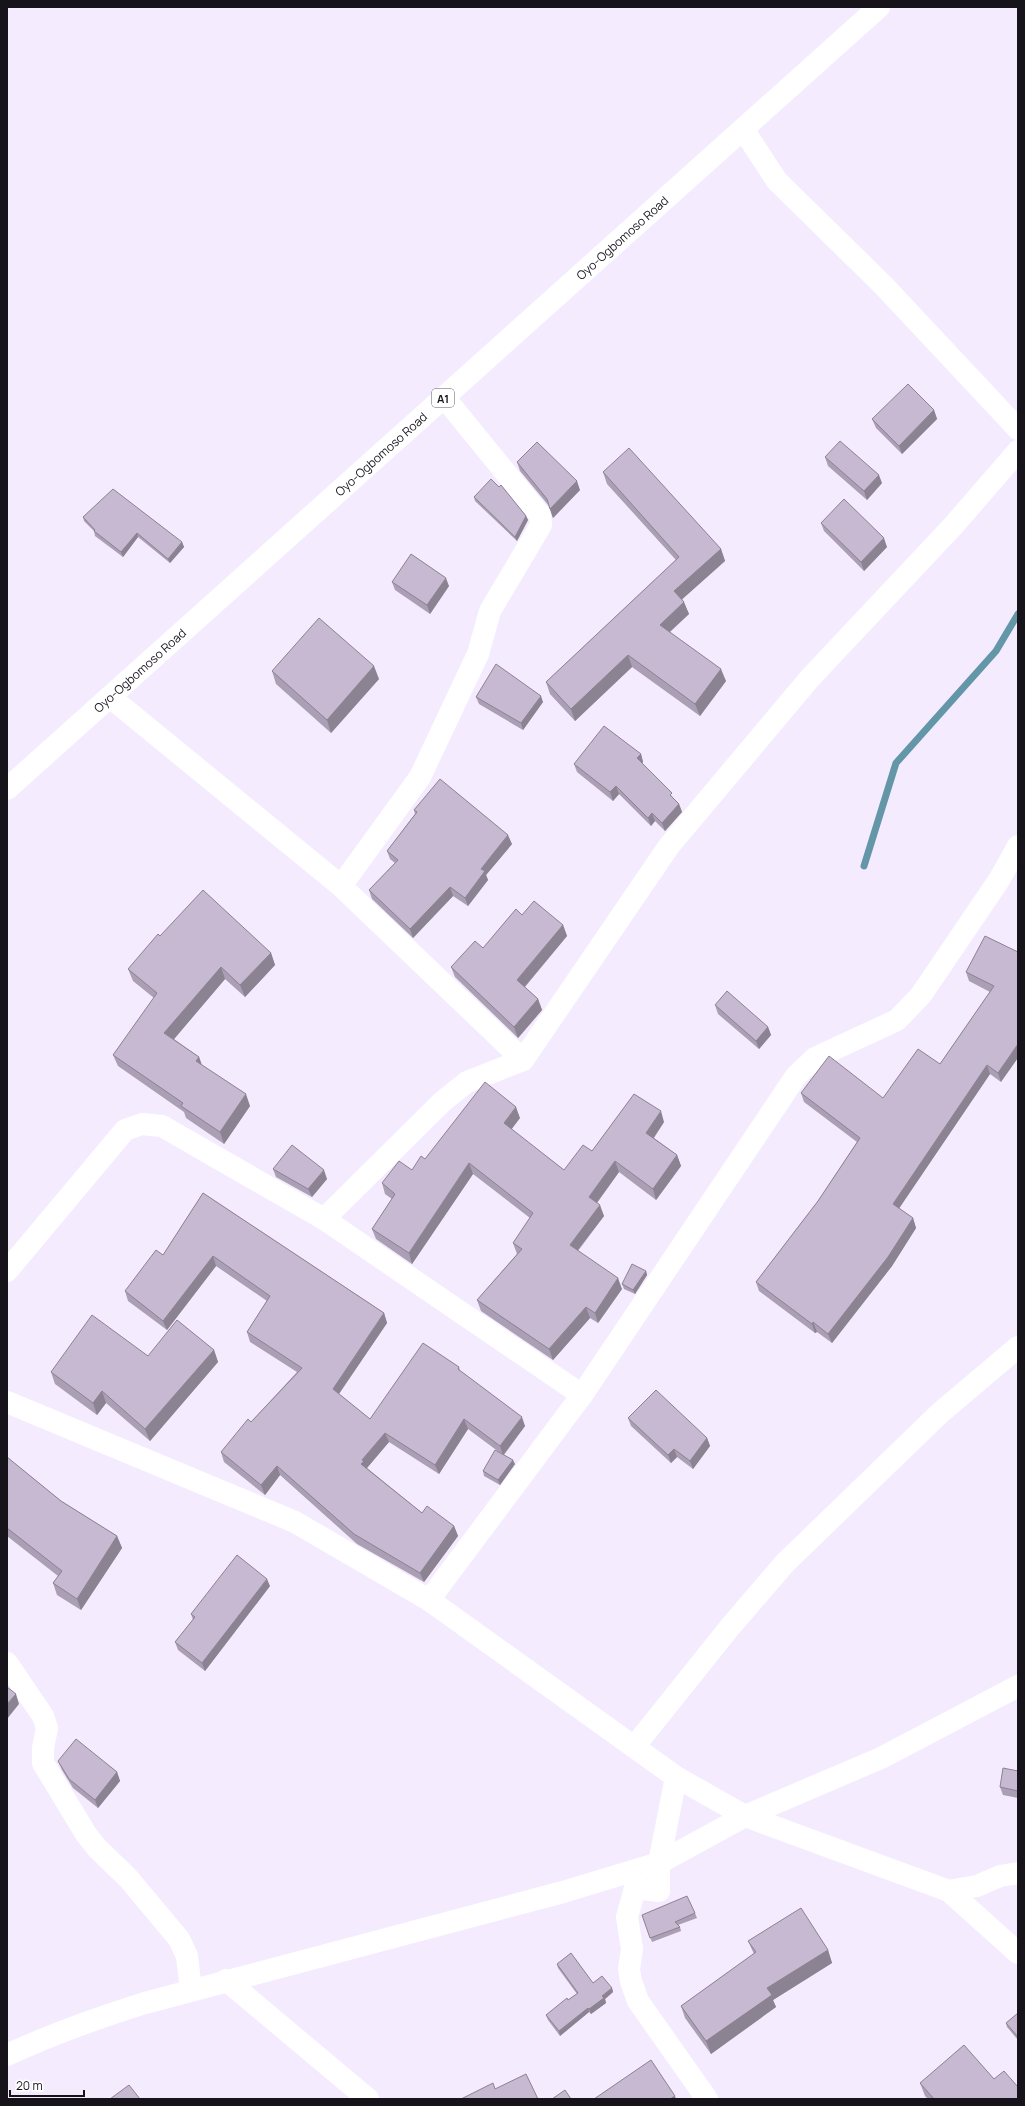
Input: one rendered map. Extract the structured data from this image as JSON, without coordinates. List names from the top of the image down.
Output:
{
  "streets": {
    "main road": ["Oyo-Ogbomoso Road", "A1"]
  },
  "scale_bar": "20 m"
}
